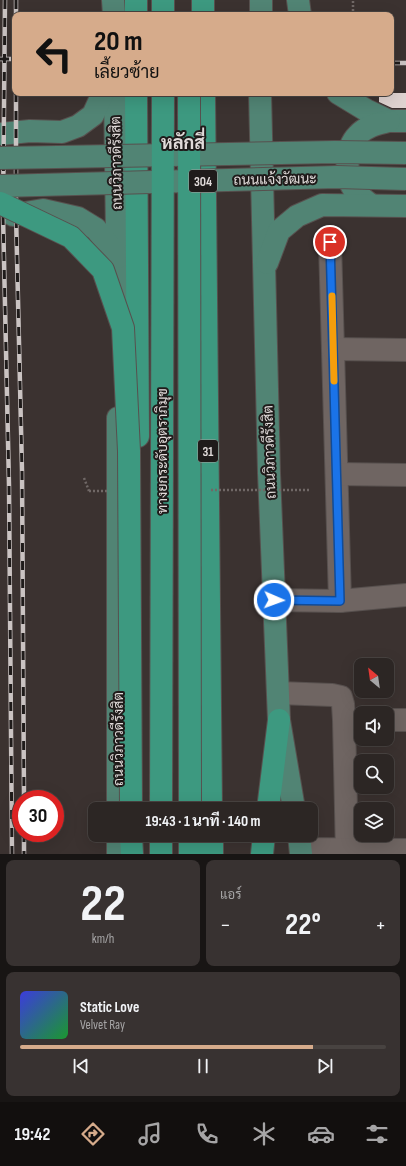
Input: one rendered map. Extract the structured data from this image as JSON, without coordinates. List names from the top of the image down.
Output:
{
  "streets": {
    "highway": ["ถนนวิภาวดีรังสิต", "ทางยกระดับอุตราภิมุข", "31"],
    "main road": ["ถนนแจ้งวัฒนะ", "304"]
  },
  "crossings": [
    ["ถนนวิภาวดีรังสิต", "ถนนแจ้งวัฒนะ"]
  ],
  "districts": ["หลักสี่"],
  "north": "top left",
  "page": {
    "turn": ["20 m", "เลี้ยวซ้าย"],
    "limit": "30",
    "trip": "19:43 · 1 นาที · 140 m",
    "tile": [
      ["22", "km/h"],
      "แอร์"
    ],
    "heat": ["−", "22°", "+"],
    "song": ["Static Love", "Velvet Ray"],
    "tabs": "19:42"
  }
}
